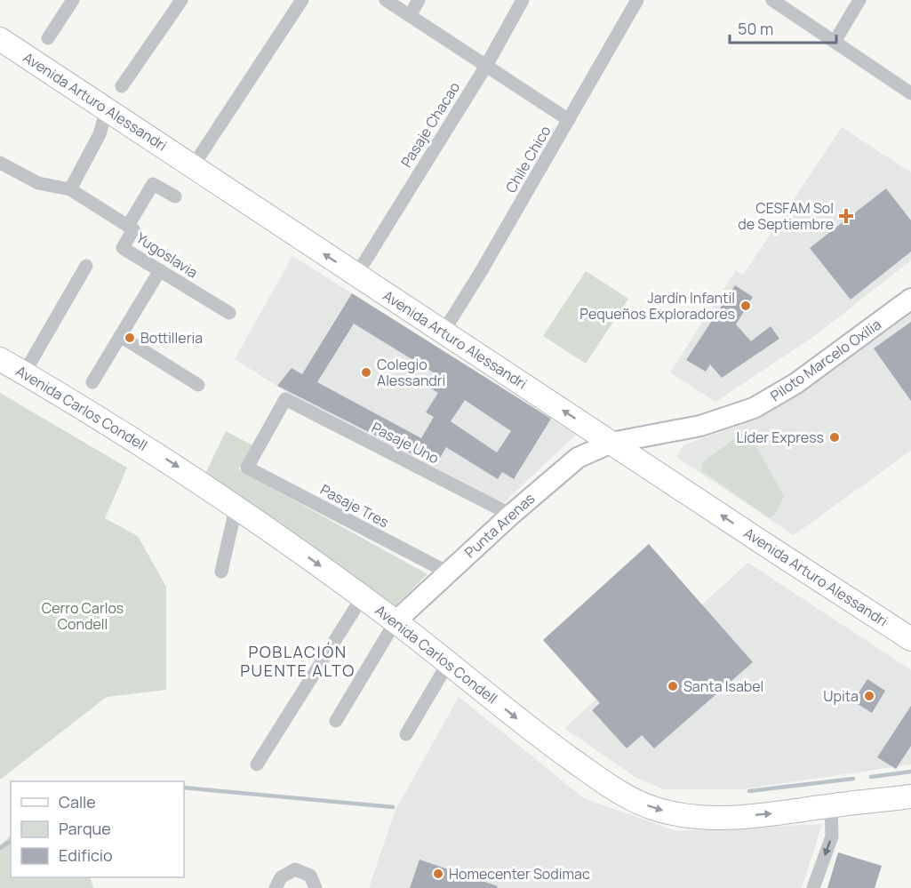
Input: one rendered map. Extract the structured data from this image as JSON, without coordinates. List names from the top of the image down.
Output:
{
  "streets": {
    "main road": ["Avenida Arturo Alessandri", "Avenida Carlos Condell"],
    "street": [
      "Pasaje Chacao",
      "Chile Chico",
      "Yugoslavia",
      "Piloto Marcelo Oxilia",
      "Pasaje Uno",
      "Pasaje Tres",
      "Punta Arenas"
    ]
  },
  "crossings": [
    ["Avenida Arturo Alessandri", "Chile Chico"],
    ["Avenida Arturo Alessandri", "Piloto Marcelo Oxilia"],
    ["Avenida Arturo Alessandri", "Punta Arenas"],
    ["Piloto Marcelo Oxilia", "Punta Arenas"],
    ["Avenida Carlos Condell", "Punta Arenas"],
    ["Pasaje Uno", "Pasaje Tres"],
    ["Pasaje Uno", "Punta Arenas"],
    ["Pasaje Tres", "Punta Arenas"]
  ],
  "one_way": ["Avenida Arturo Alessandri", "Avenida Carlos Condell"],
  "districts": ["POBLACIÓN PUENTE ALTO"],
  "parks": ["Cerro Carlos Condell"],
  "places": {
    "health": ["CESFAM Sol de Septiembre"],
    "other": [
      "Jardín Infantil Pequeños Exploradores",
      "Bottilleria",
      "Colegio Alessandri",
      "Líder Express",
      "Santa Isabel",
      "Upita",
      "Homecenter Sodimac"
    ]
  },
  "legend": ["Calle", "Parque", "Edificio"],
  "scale_bar": "50 m"
}
